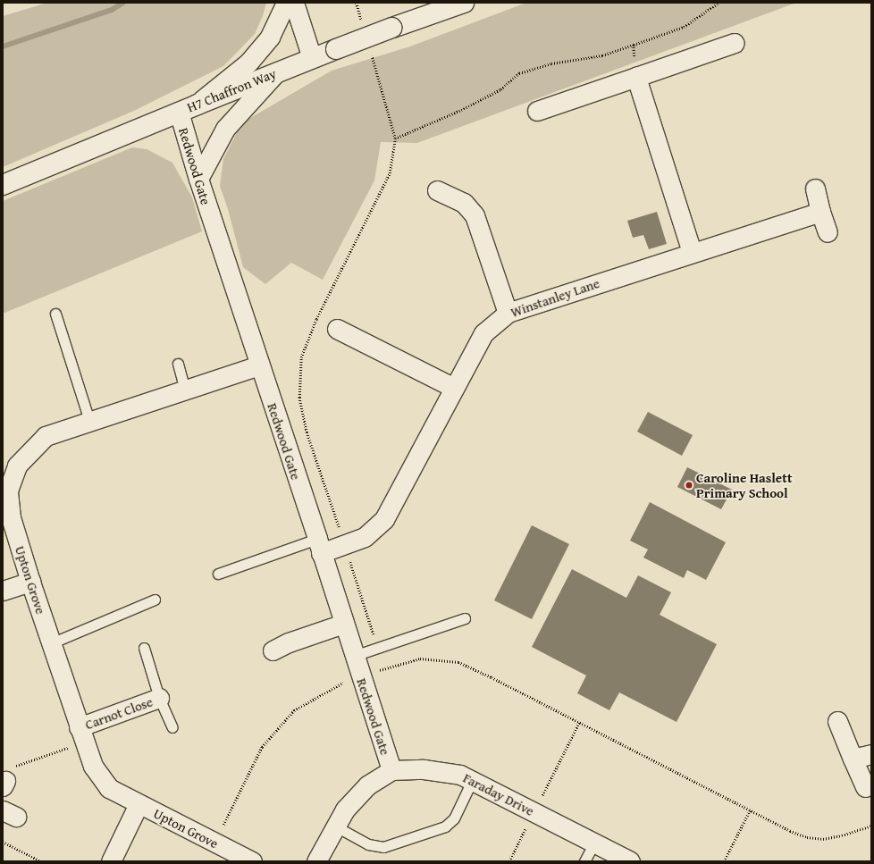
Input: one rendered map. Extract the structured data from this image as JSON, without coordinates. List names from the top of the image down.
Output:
{
  "streets": {
    "street": [
      "H7 Chaffron Way",
      "Redwood Gate",
      "Winstanley Lane",
      "Upton Grove",
      "Carnot Close",
      "Faraday Drive"
    ]
  },
  "crossings": [
    ["H7 Chaffron Way", "Redwood Gate"],
    ["Redwood Gate", "Winstanley Lane"],
    ["Redwood Gate", "Upton Grove"],
    ["Redwood Gate", "Faraday Drive"],
    ["Upton Grove", "Carnot Close"]
  ],
  "places": ["Caroline Haslett Primary School"]
}
